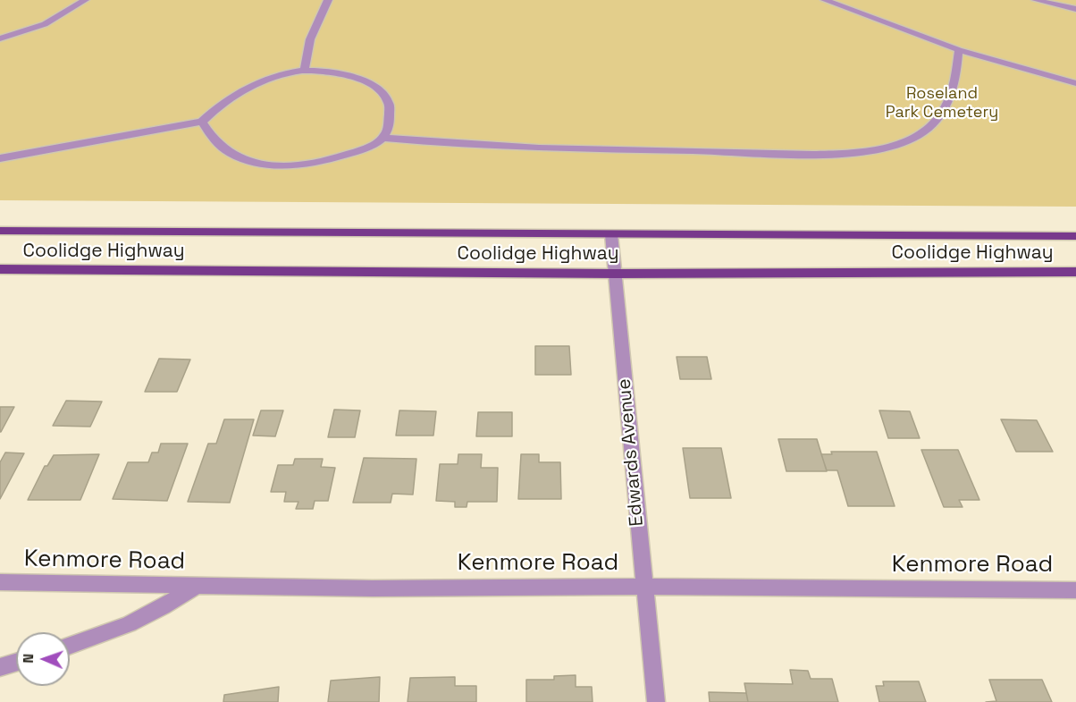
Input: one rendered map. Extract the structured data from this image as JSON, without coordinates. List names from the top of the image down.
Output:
{
  "streets": {
    "main road": ["Coolidge Highway"],
    "street": ["Edwards Avenue", "Kenmore Road"]
  },
  "crossings": [
    ["Coolidge Highway", "Edwards Avenue"],
    ["Edwards Avenue", "Kenmore Road"]
  ],
  "parks": ["Roseland Park Cemetery"],
  "north": "left"
}
